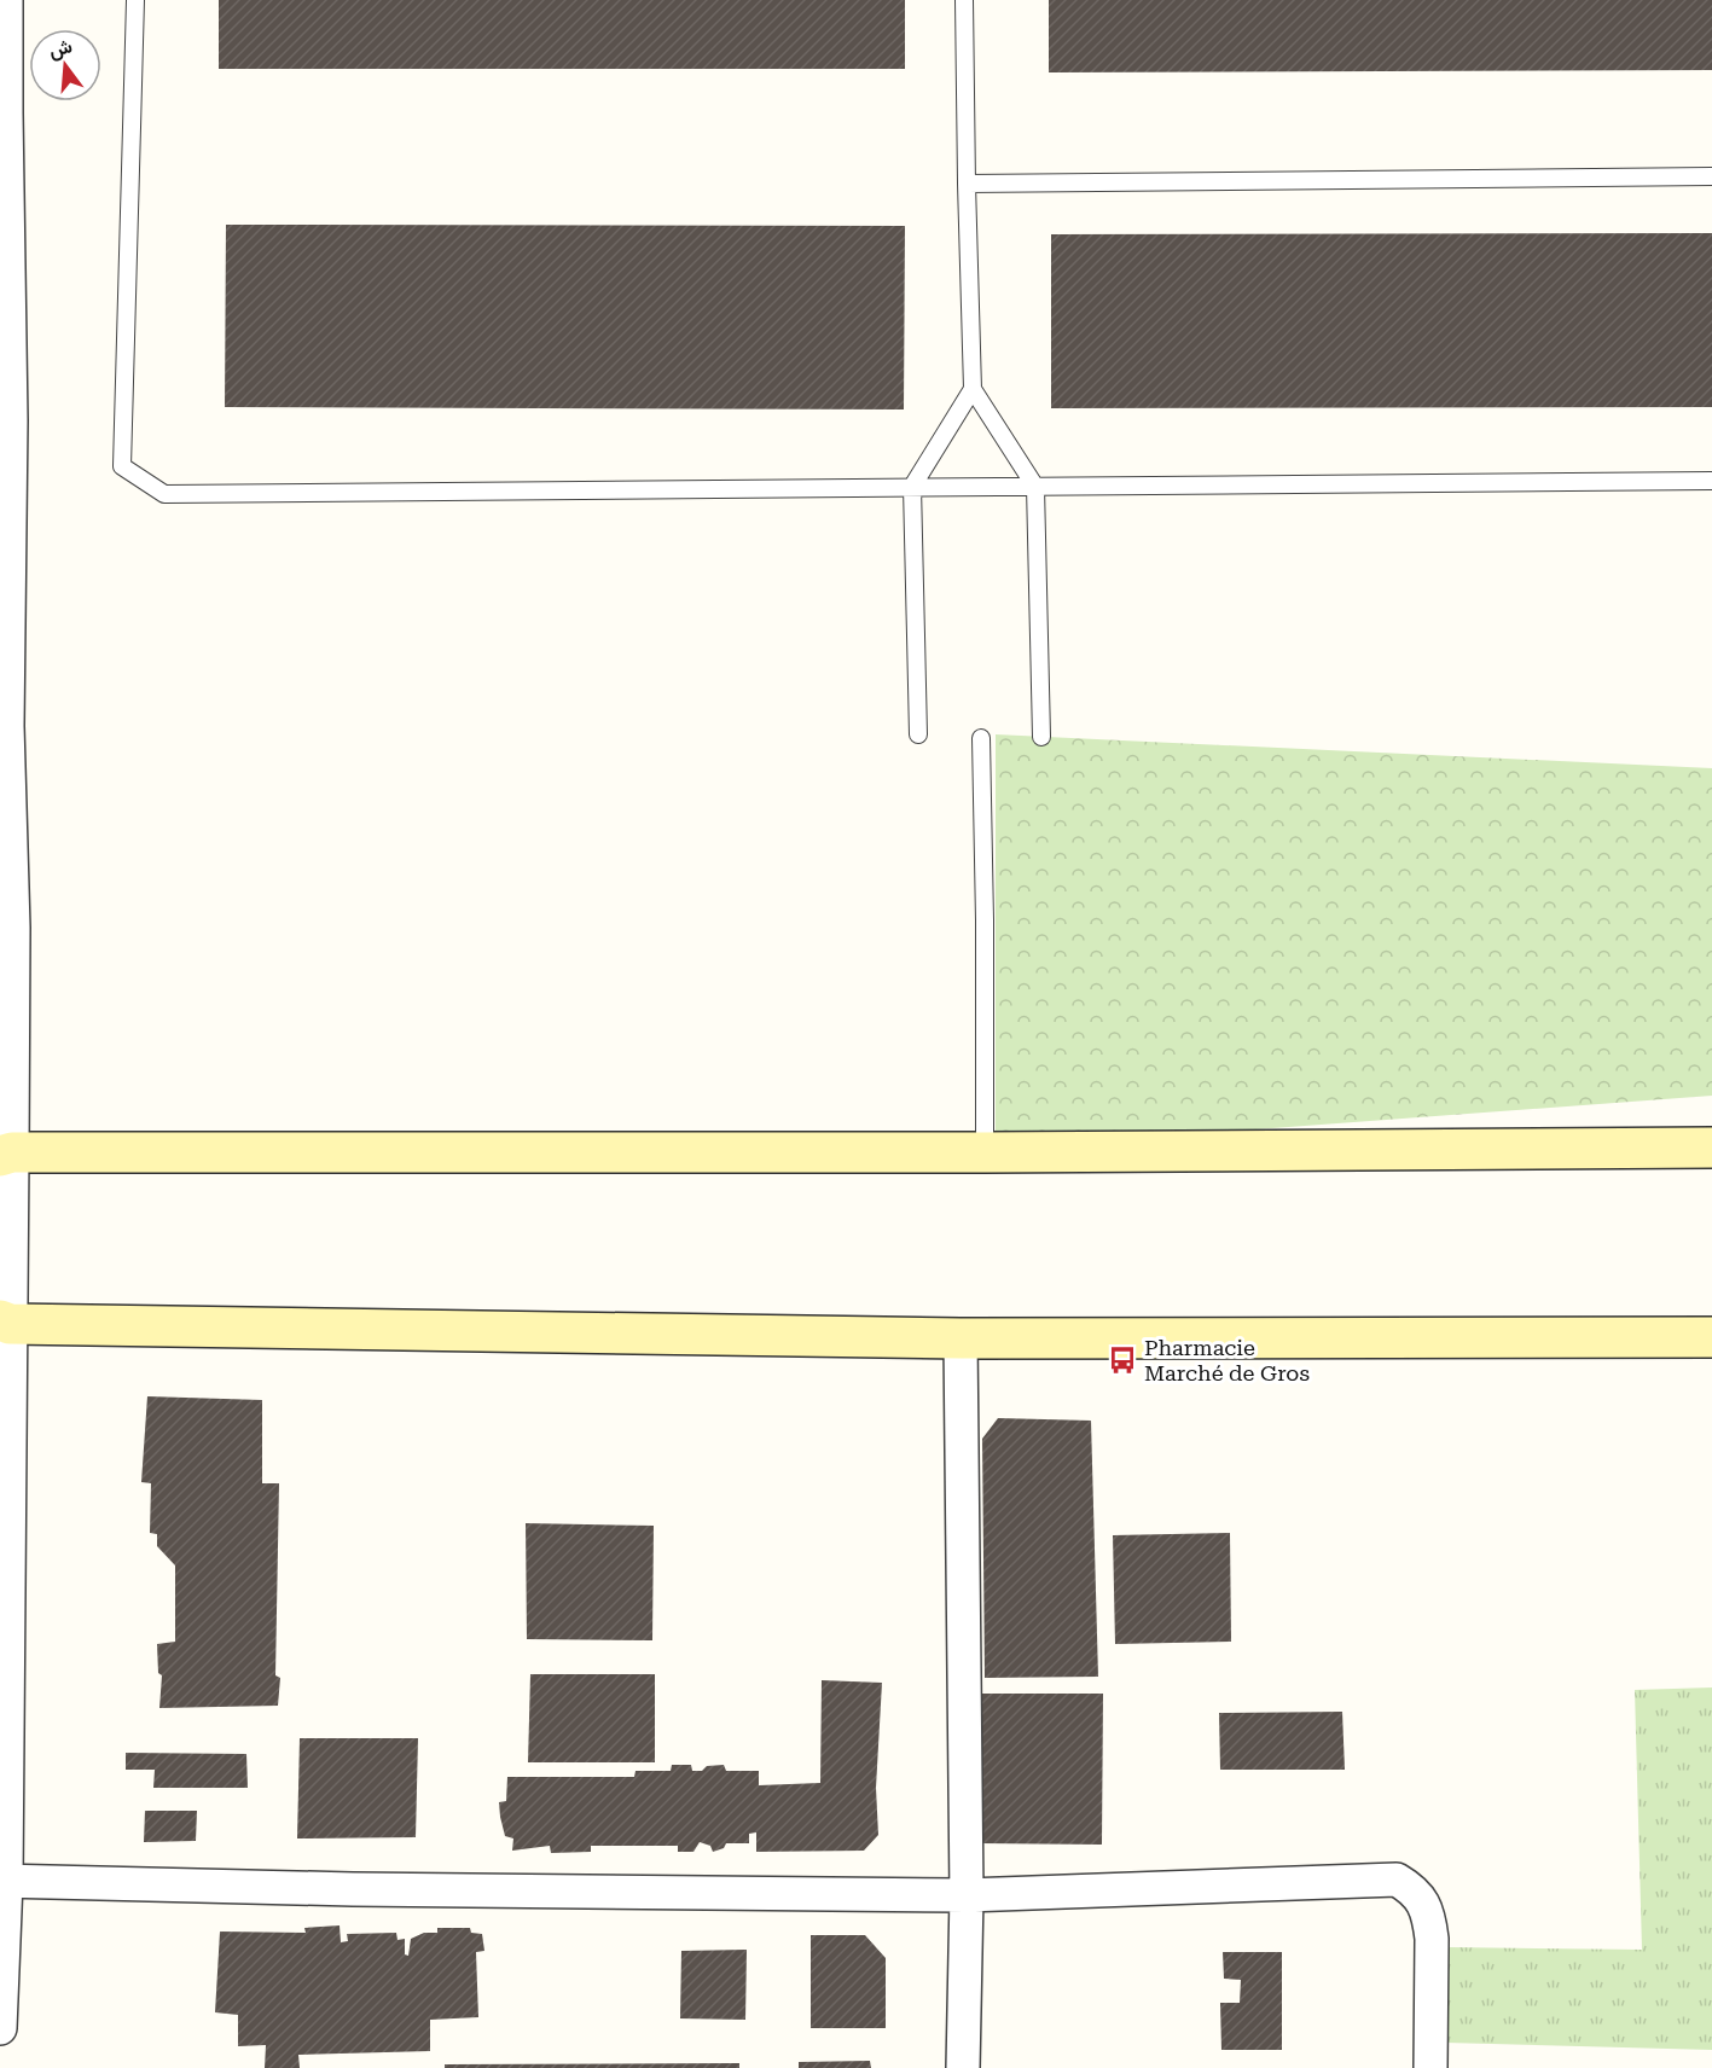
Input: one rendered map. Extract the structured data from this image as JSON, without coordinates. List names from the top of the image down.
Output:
{
  "places": {
    "bus stop": ["Pharmacie Marché de Gros"]
  },
  "north": "top"
}
